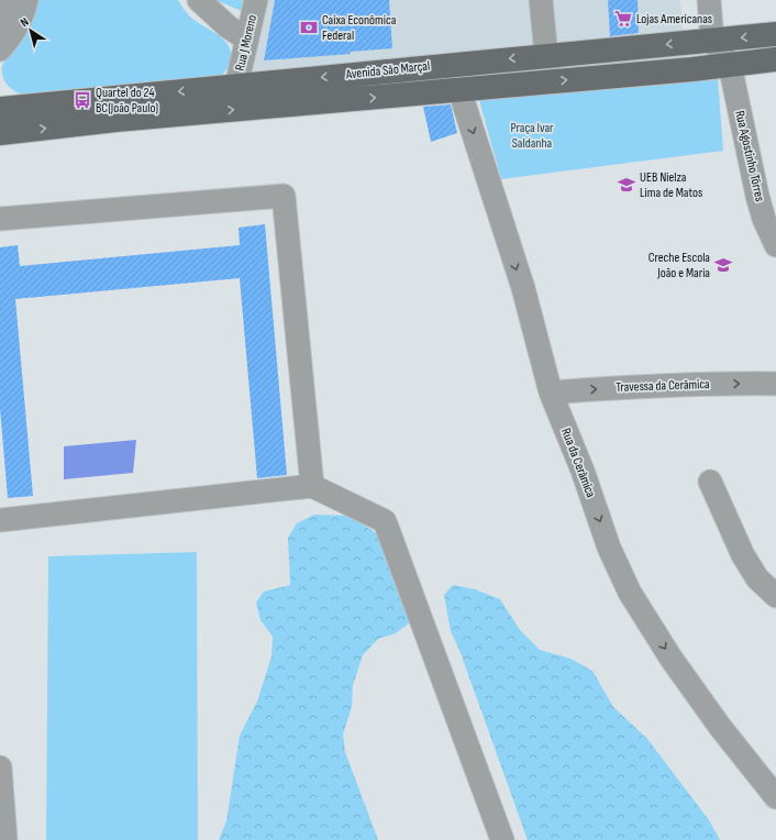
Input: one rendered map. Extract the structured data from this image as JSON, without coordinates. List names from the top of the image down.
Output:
{
  "streets": {
    "main road": ["Avenida São Marçal"],
    "street": [
      "Rua J Moreno",
      "Rua Agostinho Tôrres",
      "Travessa da Cerâmica",
      "Rua da Cerâmica"
    ]
  },
  "crossings": [
    ["Rua J Moreno", "Avenida São Marçal"],
    ["Avenida São Marçal", "Rua Agostinho Tôrres"],
    ["Avenida São Marçal", "Rua da Cerâmica"],
    ["Travessa da Cerâmica", "Rua da Cerâmica"]
  ],
  "one_way": ["Travessa da Cerâmica"],
  "parks": ["Praça Ivar Saldanha"],
  "places": {
    "supermarket": ["Lojas Americanas"],
    "bank": ["Caixa Econômica Federal"],
    "bus stop": ["Quartel do 24 BC(João Paulo)"],
    "school or university": ["UEB Nielza Lima de Matos", "Creche Escola João e Maria"]
  },
  "north": "top left"
}
